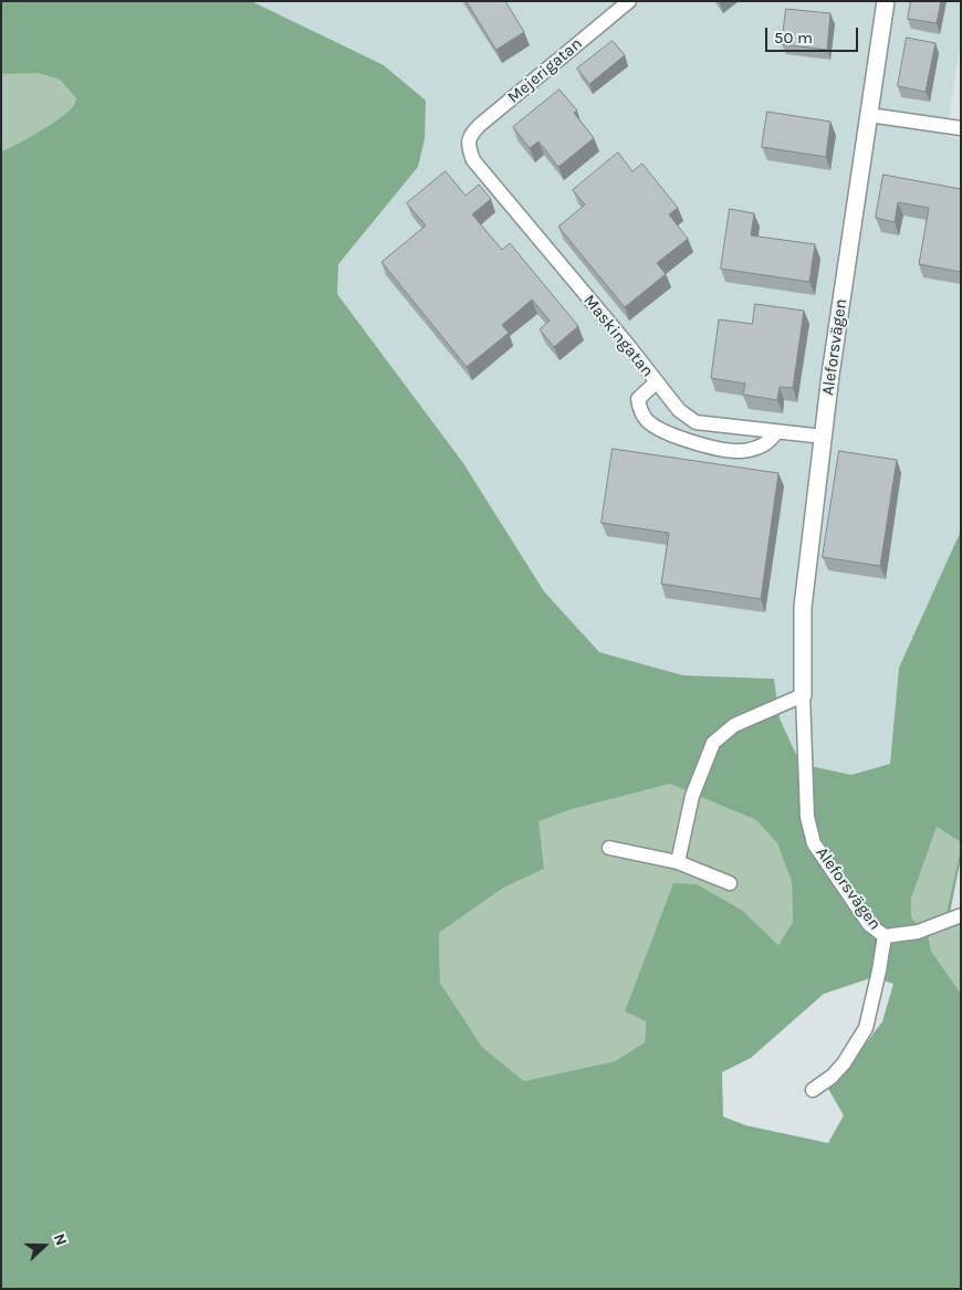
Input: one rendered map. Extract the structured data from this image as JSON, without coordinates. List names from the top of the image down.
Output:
{
  "streets": {
    "street": ["Mejerigatan", "Maskingatan", "Aleforsvägen"]
  },
  "crossings": [
    ["Mejerigatan", "Maskingatan"],
    ["Maskingatan", "Aleforsvägen"]
  ],
  "scale_bar": "50 m",
  "north": "right"
}
